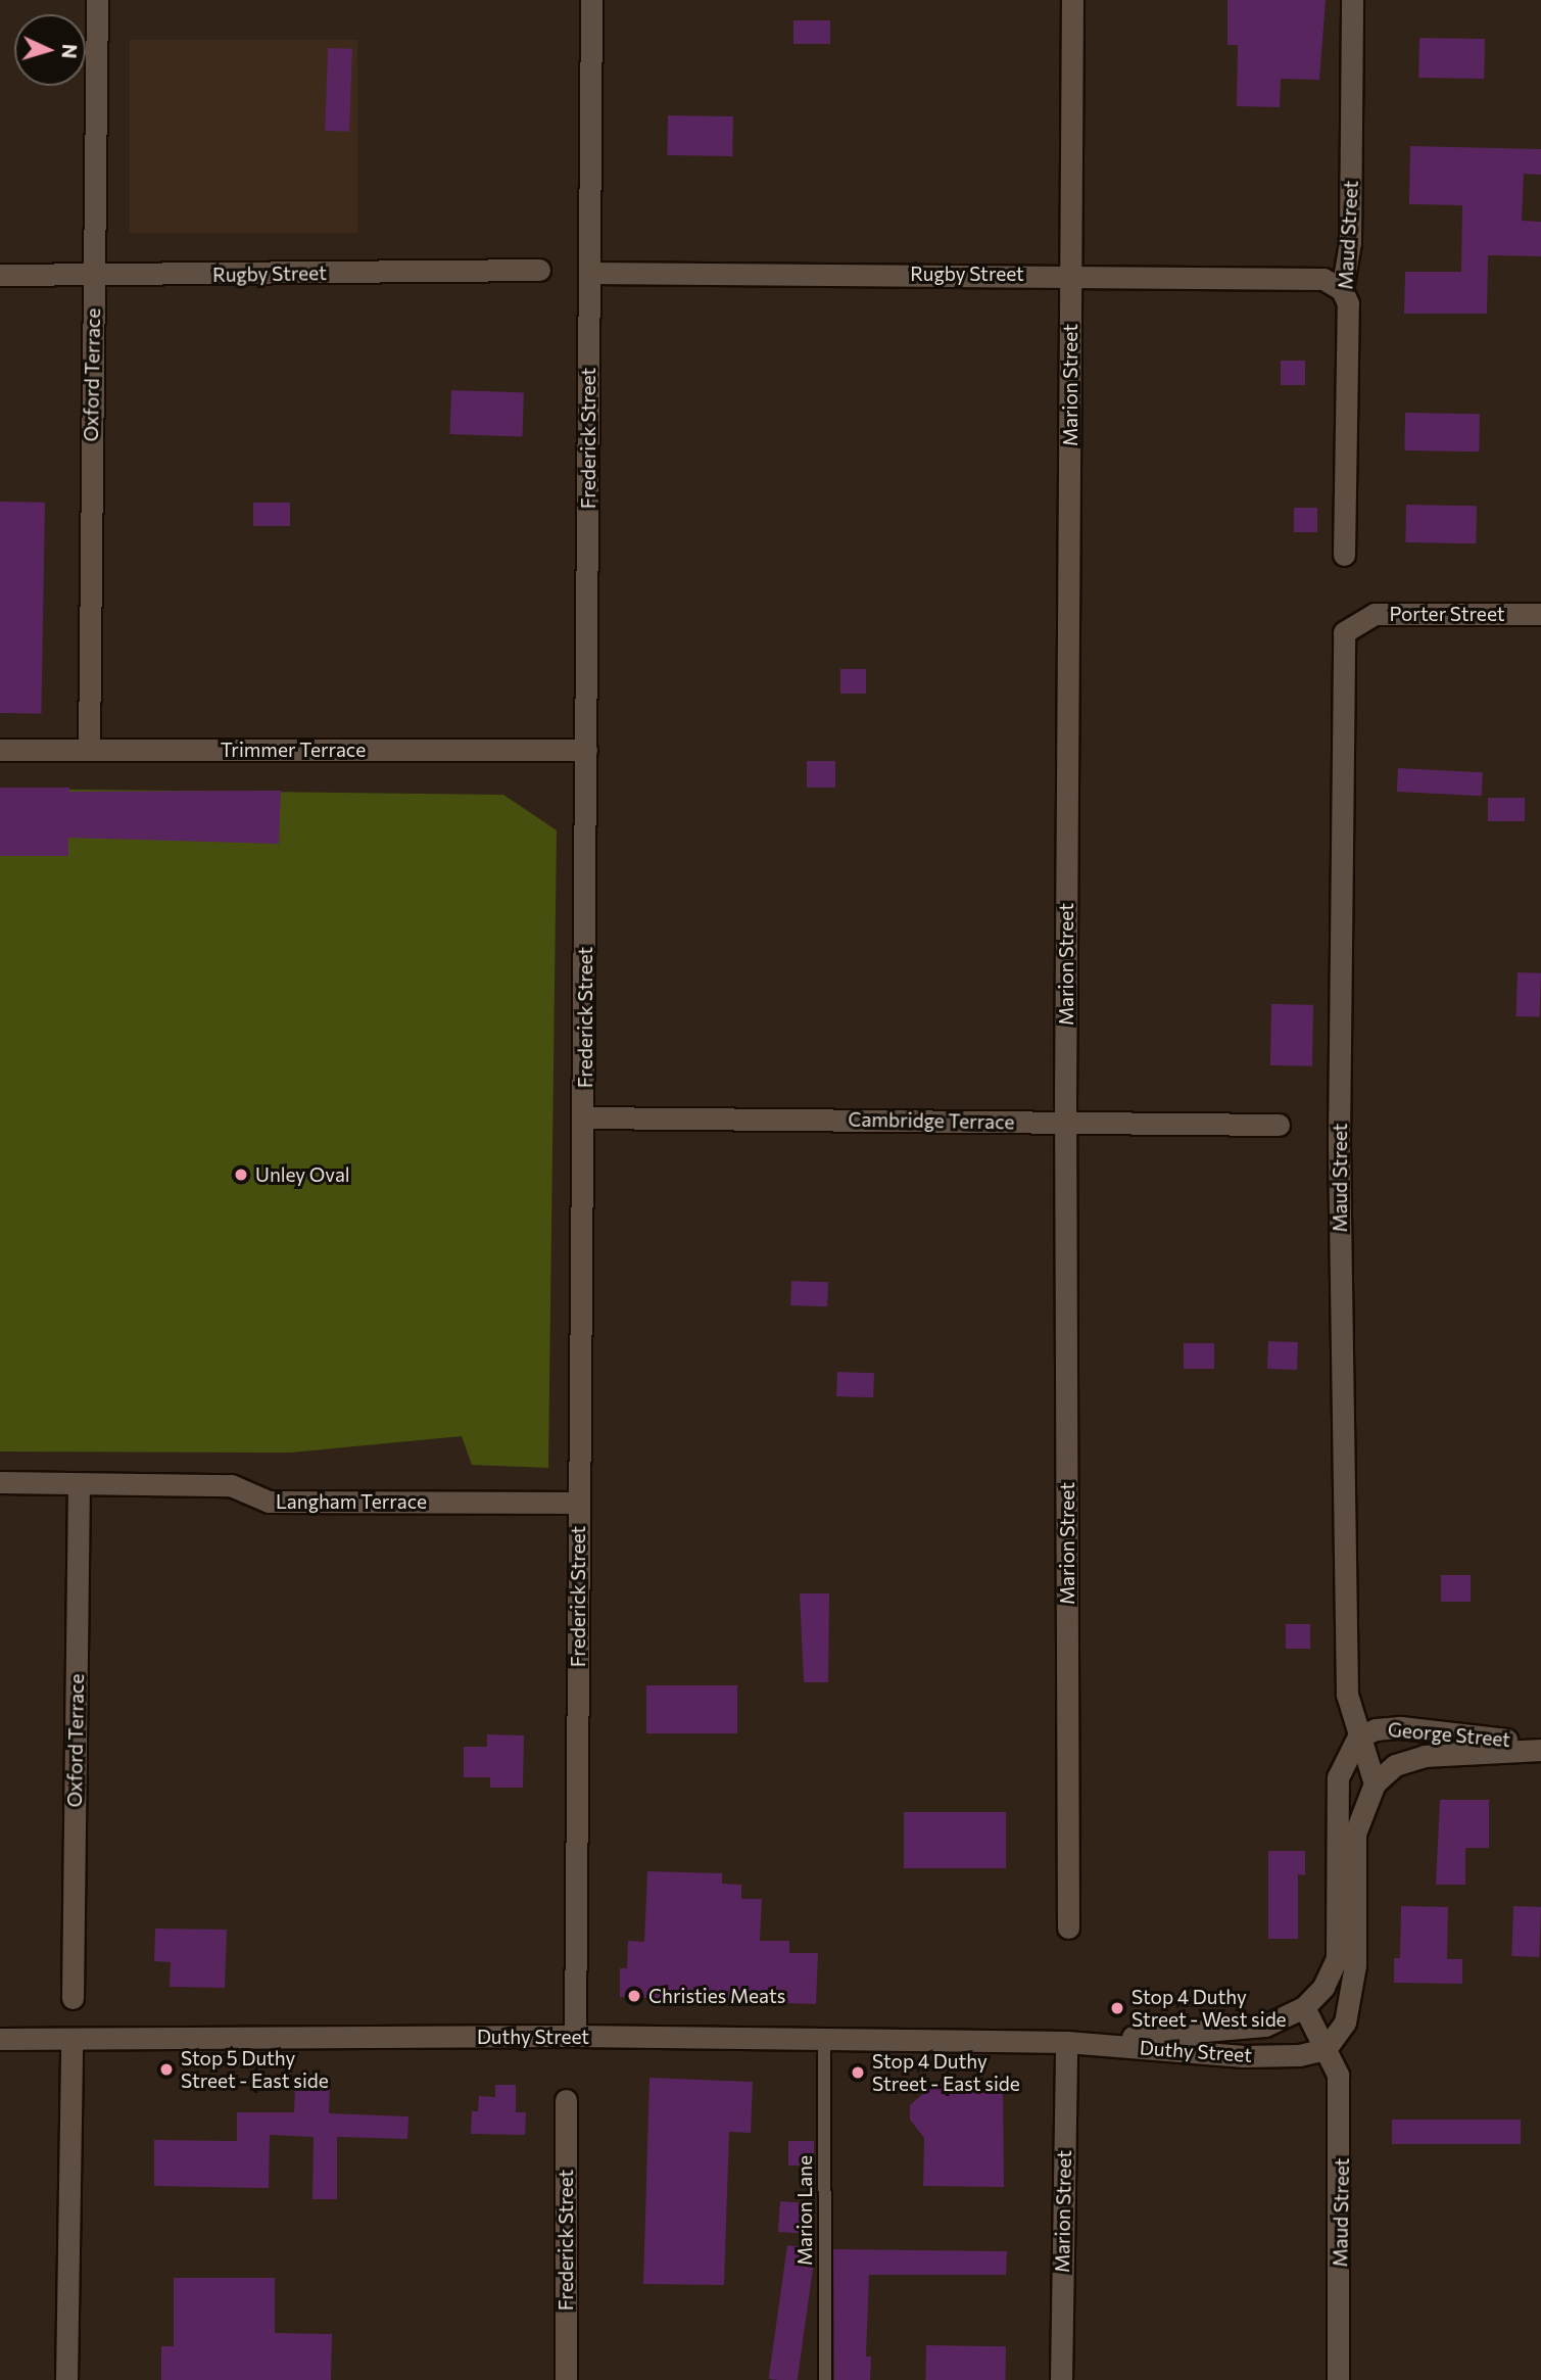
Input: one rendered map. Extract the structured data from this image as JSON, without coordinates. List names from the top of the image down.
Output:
{
  "streets": {
    "street": [
      "Maud Street",
      "Rugby Street",
      "Oxford Terrace",
      "Marion Street",
      "Frederick Street",
      "Porter Street",
      "Trimmer Terrace",
      "Cambridge Terrace",
      "Langham Terrace",
      "George Street",
      "Duthy Street"
    ],
    "lane": ["Marion Lane"]
  },
  "crossings": [
    ["Maud Street", "Rugby Street"],
    ["Maud Street", "Porter Street"],
    ["Maud Street", "George Street"],
    ["Maud Street", "Duthy Street"],
    ["Rugby Street", "Oxford Terrace"],
    ["Rugby Street", "Marion Street"],
    ["Rugby Street", "Frederick Street"],
    ["Oxford Terrace", "Trimmer Terrace"],
    ["Oxford Terrace", "Langham Terrace"],
    ["Marion Street", "Cambridge Terrace"],
    ["Marion Street", "Duthy Street"],
    ["Frederick Street", "Trimmer Terrace"],
    ["Frederick Street", "Cambridge Terrace"],
    ["Frederick Street", "Langham Terrace"],
    ["Frederick Street", "Duthy Street"],
    ["Duthy Street", "Marion Lane"]
  ],
  "places": [
    "Unley Oval",
    "Christies Meats",
    "Stop 4 Duthy Street - West side",
    "Stop 5 Duthy Street - East side",
    "Stop 4 Duthy Street - East side"
  ],
  "north": "right"
}
